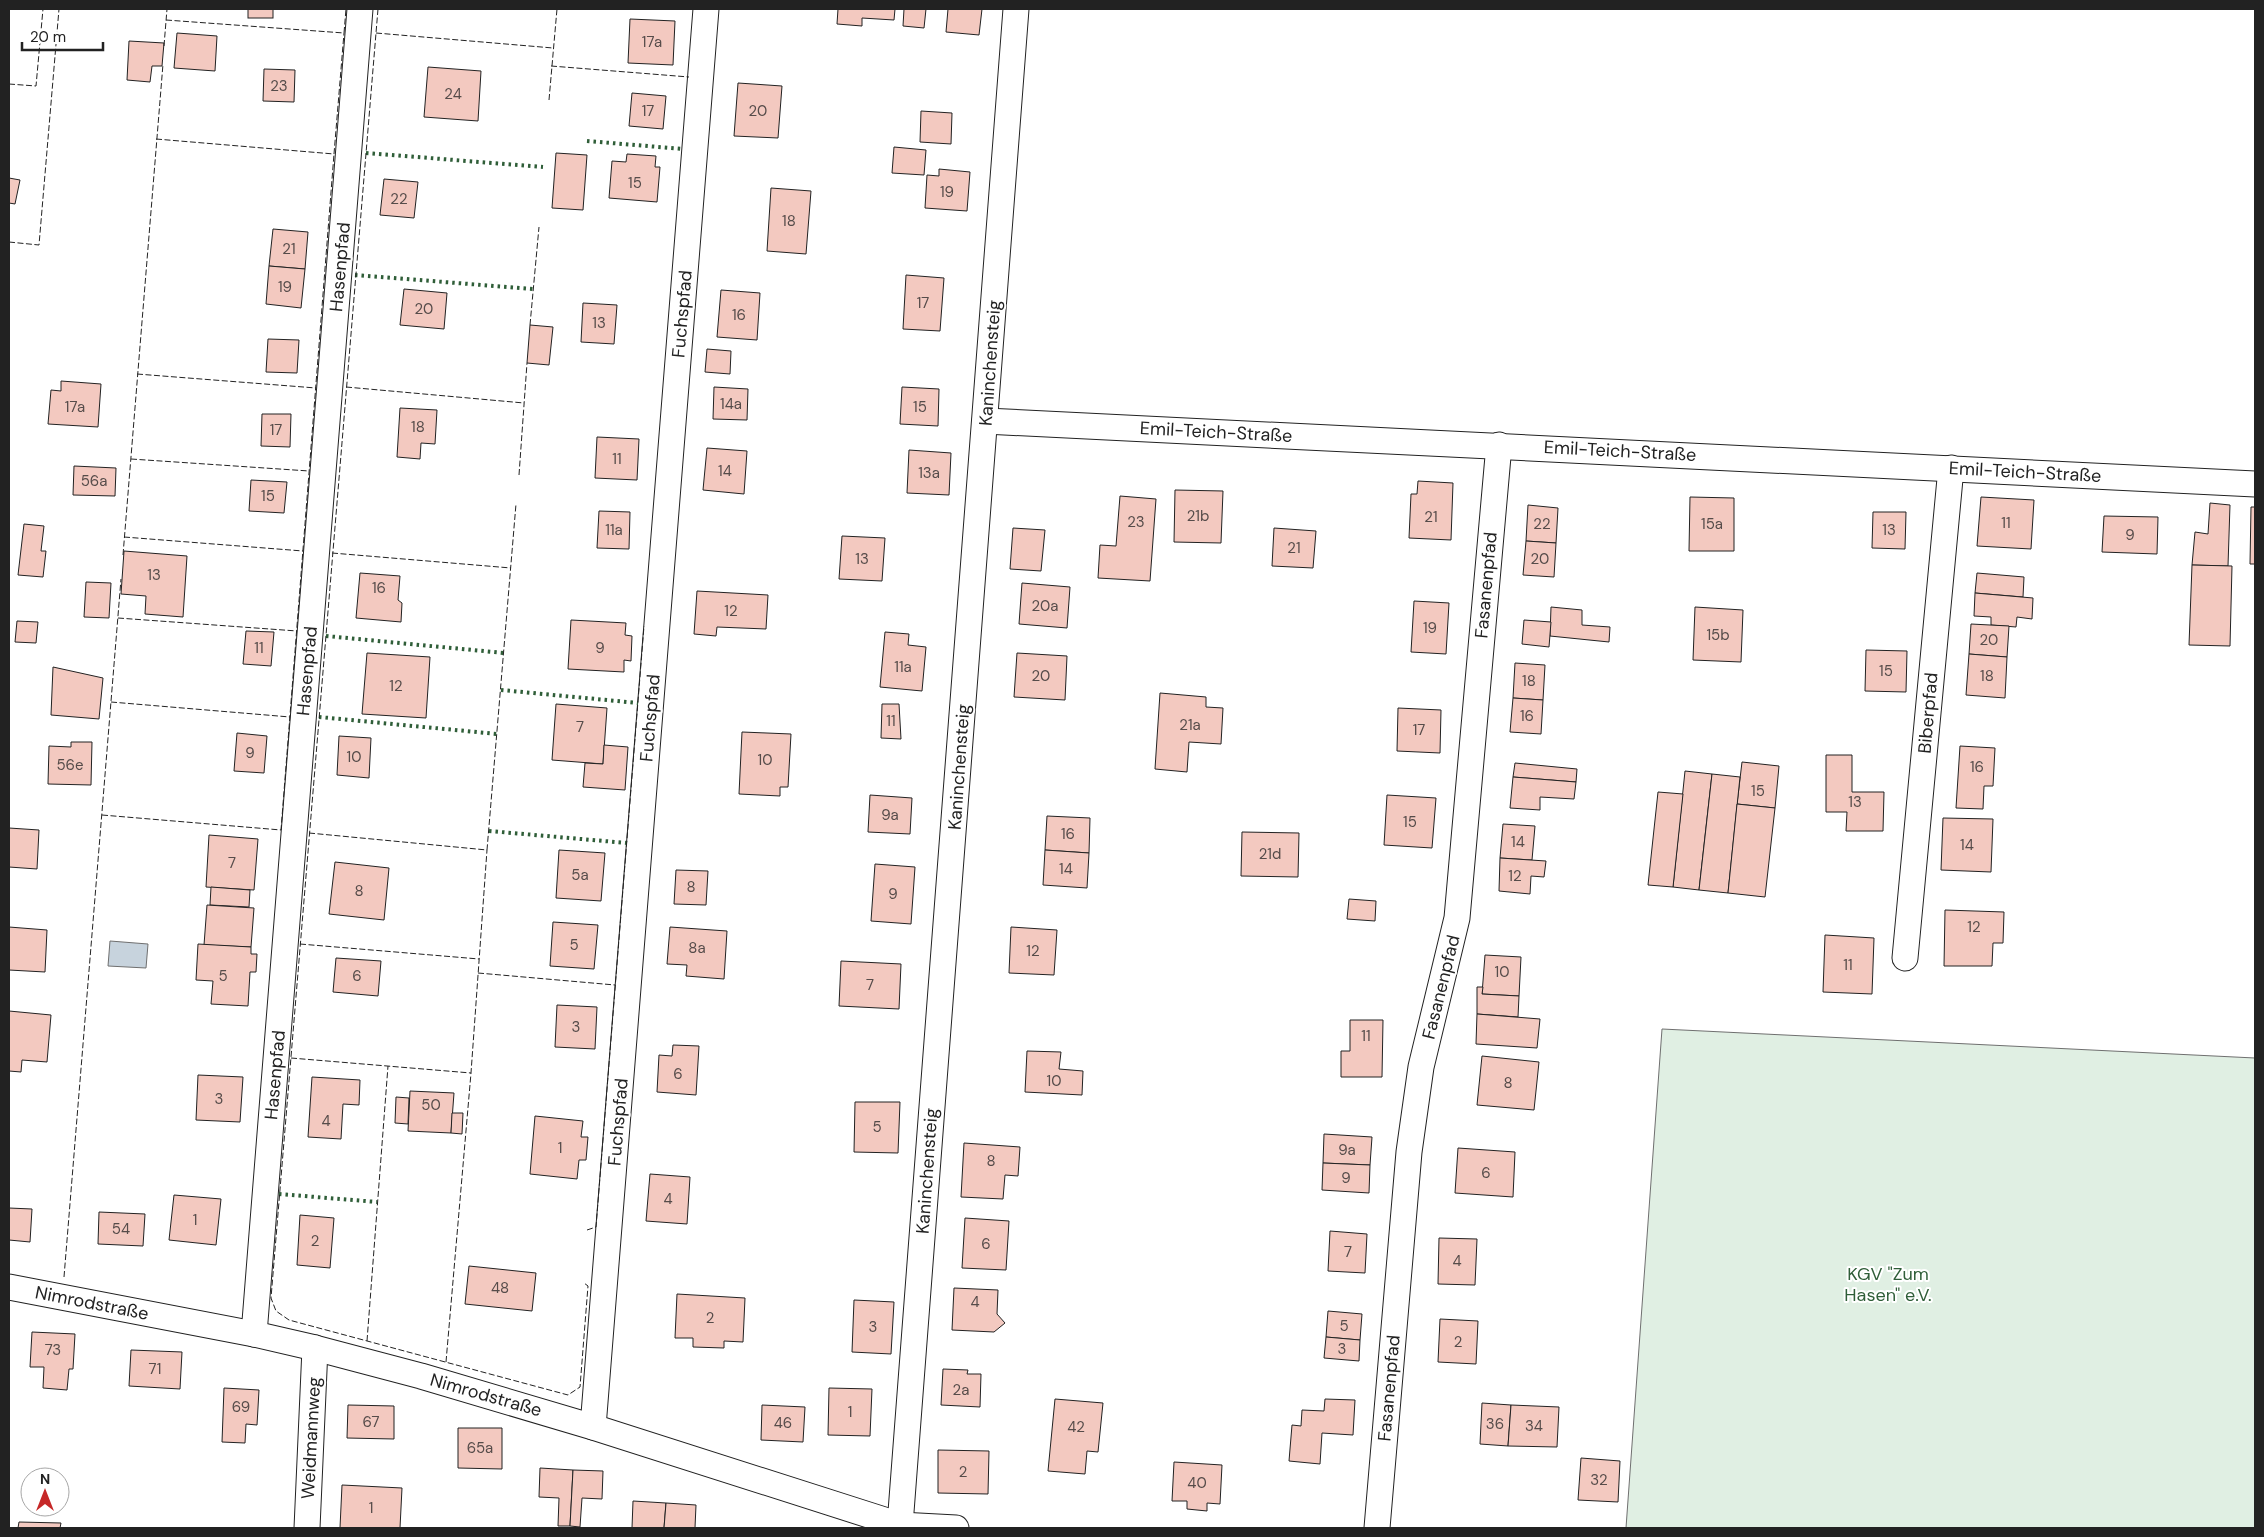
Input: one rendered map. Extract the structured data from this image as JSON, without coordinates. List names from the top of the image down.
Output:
{
  "streets": {
    "street": [
      "Hasenpfad",
      "Fuchspfad",
      "Kaninchensteig",
      "Emil-Teich-Straße",
      "Fasanenpfad",
      "Biberpfad",
      "Nimrodstraße",
      "Weidmannweg"
    ]
  },
  "crossings": [
    ["Hasenpfad", "Nimrodstraße"],
    ["Fuchspfad", "Nimrodstraße"],
    ["Kaninchensteig", "Emil-Teich-Straße"],
    ["Kaninchensteig", "Nimrodstraße"],
    ["Emil-Teich-Straße", "Fasanenpfad"],
    ["Emil-Teich-Straße", "Biberpfad"],
    ["Nimrodstraße", "Weidmannweg"]
  ],
  "parks": ["KGV \"Zum Hasen\" e.V."],
  "house_numbers": [
    "17a",
    "23",
    "24",
    "17",
    "20",
    "15",
    "19",
    "22",
    "18",
    "21",
    "19",
    "17",
    "20",
    "16",
    "13",
    "14a",
    "17a",
    "15",
    "18",
    "17",
    "11",
    "14",
    "13a",
    "56a",
    "15",
    "21b",
    "21",
    "23",
    "11",
    "22",
    "15a",
    "11a",
    "13",
    "9",
    "21",
    "13",
    "20",
    "13",
    "16",
    "20a",
    "12",
    "19",
    "15b",
    "20",
    "11",
    "9",
    "11a",
    "15",
    "20",
    "18",
    "18",
    "12",
    "16",
    "11",
    "21a",
    "7",
    "17",
    "9",
    "10",
    "10",
    "56e",
    "16",
    "15",
    "13",
    "9a",
    "15",
    "16",
    "14",
    "14",
    "21d",
    "7",
    "14",
    "5a",
    "12",
    "8",
    "8",
    "9",
    "12",
    "5",
    "8a",
    "12",
    "11",
    "10",
    "5",
    "6",
    "7",
    "3",
    "11",
    "6",
    "10",
    "8",
    "3",
    "50",
    "4",
    "5",
    "1",
    "9a",
    "8",
    "6",
    "9",
    "4",
    "1",
    "54",
    "2",
    "6",
    "7",
    "4",
    "48",
    "4",
    "2",
    "5",
    "3",
    "2",
    "3",
    "73",
    "71",
    "2a",
    "69",
    "1",
    "67",
    "46",
    "36",
    "34",
    "42",
    "65a",
    "2",
    "32",
    "40",
    "1"
  ],
  "scale_bar": "20 m",
  "north": "top"
}
